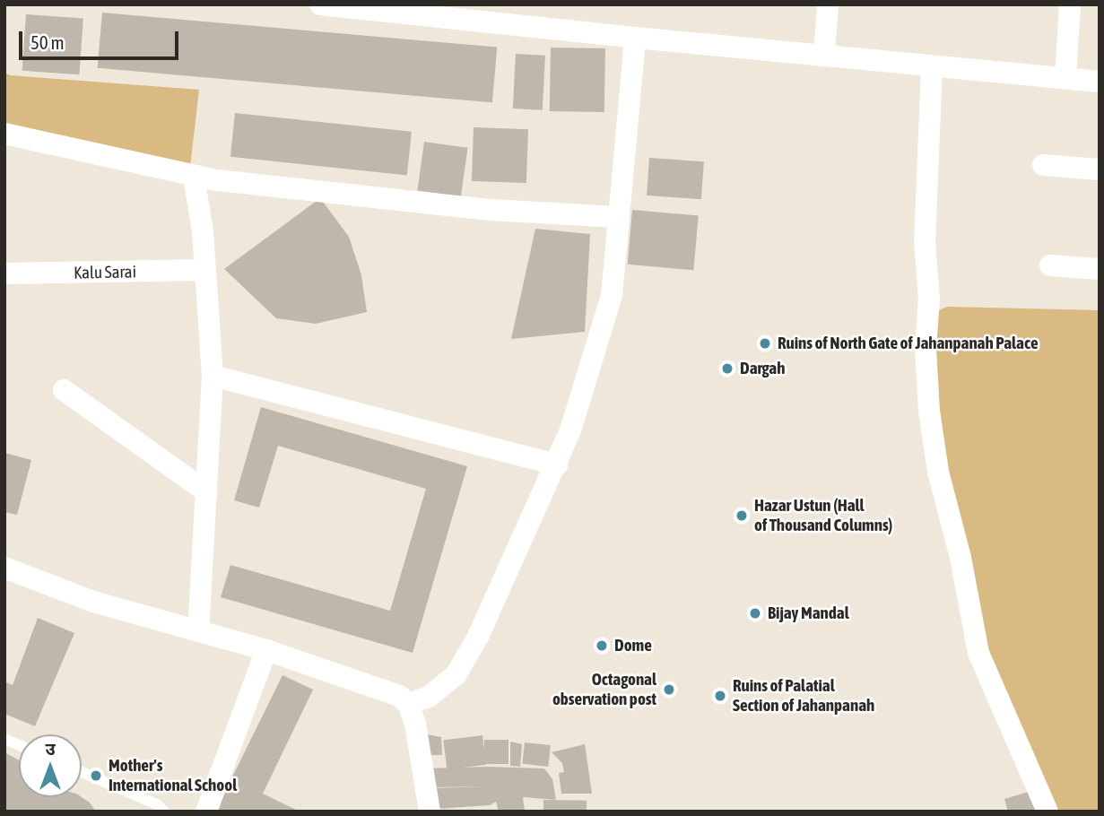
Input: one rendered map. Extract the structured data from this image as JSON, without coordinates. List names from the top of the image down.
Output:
{
  "streets": {
    "street": ["Kalu Sarai"]
  },
  "places": [
    "Ruins of North Gate of Jahanpanah Palace",
    "Dargah",
    "Hazar Ustun (Hall of Thousand Columns)",
    "Bijay Mandal",
    "Dome",
    "Octagonal observation post",
    "Ruins of Palatial Section of Jahanpanah",
    "Mother's International School"
  ],
  "scale_bar": "50 m",
  "north": "top"
}
